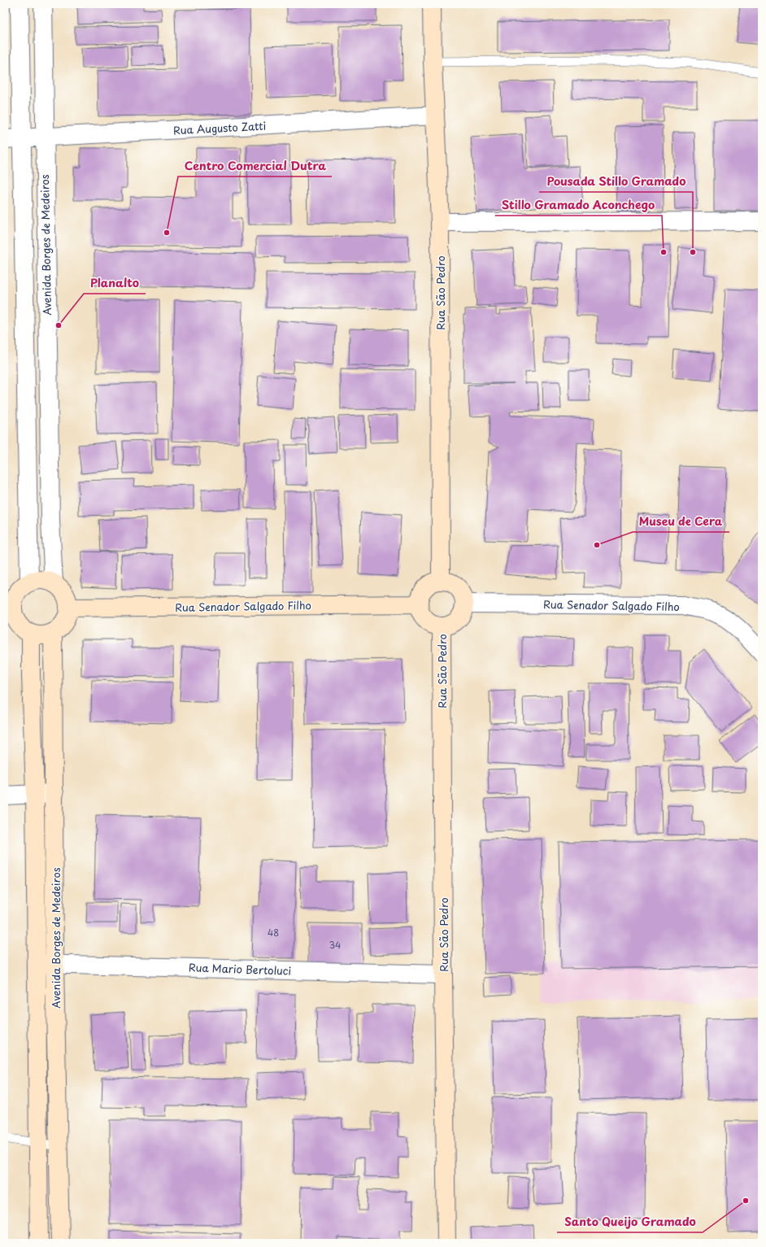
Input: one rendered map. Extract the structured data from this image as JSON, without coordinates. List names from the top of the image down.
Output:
{
  "streets": {
    "main road": ["Avenida Borges de Medeiros", "Rua São Pedro", "Rua Senador Salgado Filho"],
    "street": ["Rua Augusto Zatti", "Rua Mario Bertoluci"]
  },
  "crossings": [
    ["Rua Augusto Zatti", "Avenida Borges de Medeiros"],
    ["Rua Augusto Zatti", "Rua São Pedro"],
    ["Avenida Borges de Medeiros", "Rua Senador Salgado Filho"],
    ["Avenida Borges de Medeiros", "Rua Mario Bertoluci"],
    ["Rua São Pedro", "Rua Senador Salgado Filho"],
    ["Rua São Pedro", "Rua Mario Bertoluci"]
  ],
  "places": [
    "Centro Comercial Dutra",
    "Stillo Gramado Aconchego",
    "Pousada Stillo Gramado",
    "Planalto",
    "Museu de Cera",
    "Santo Queijo Gramado"
  ],
  "house_numbers": ["48", "34"]
}
